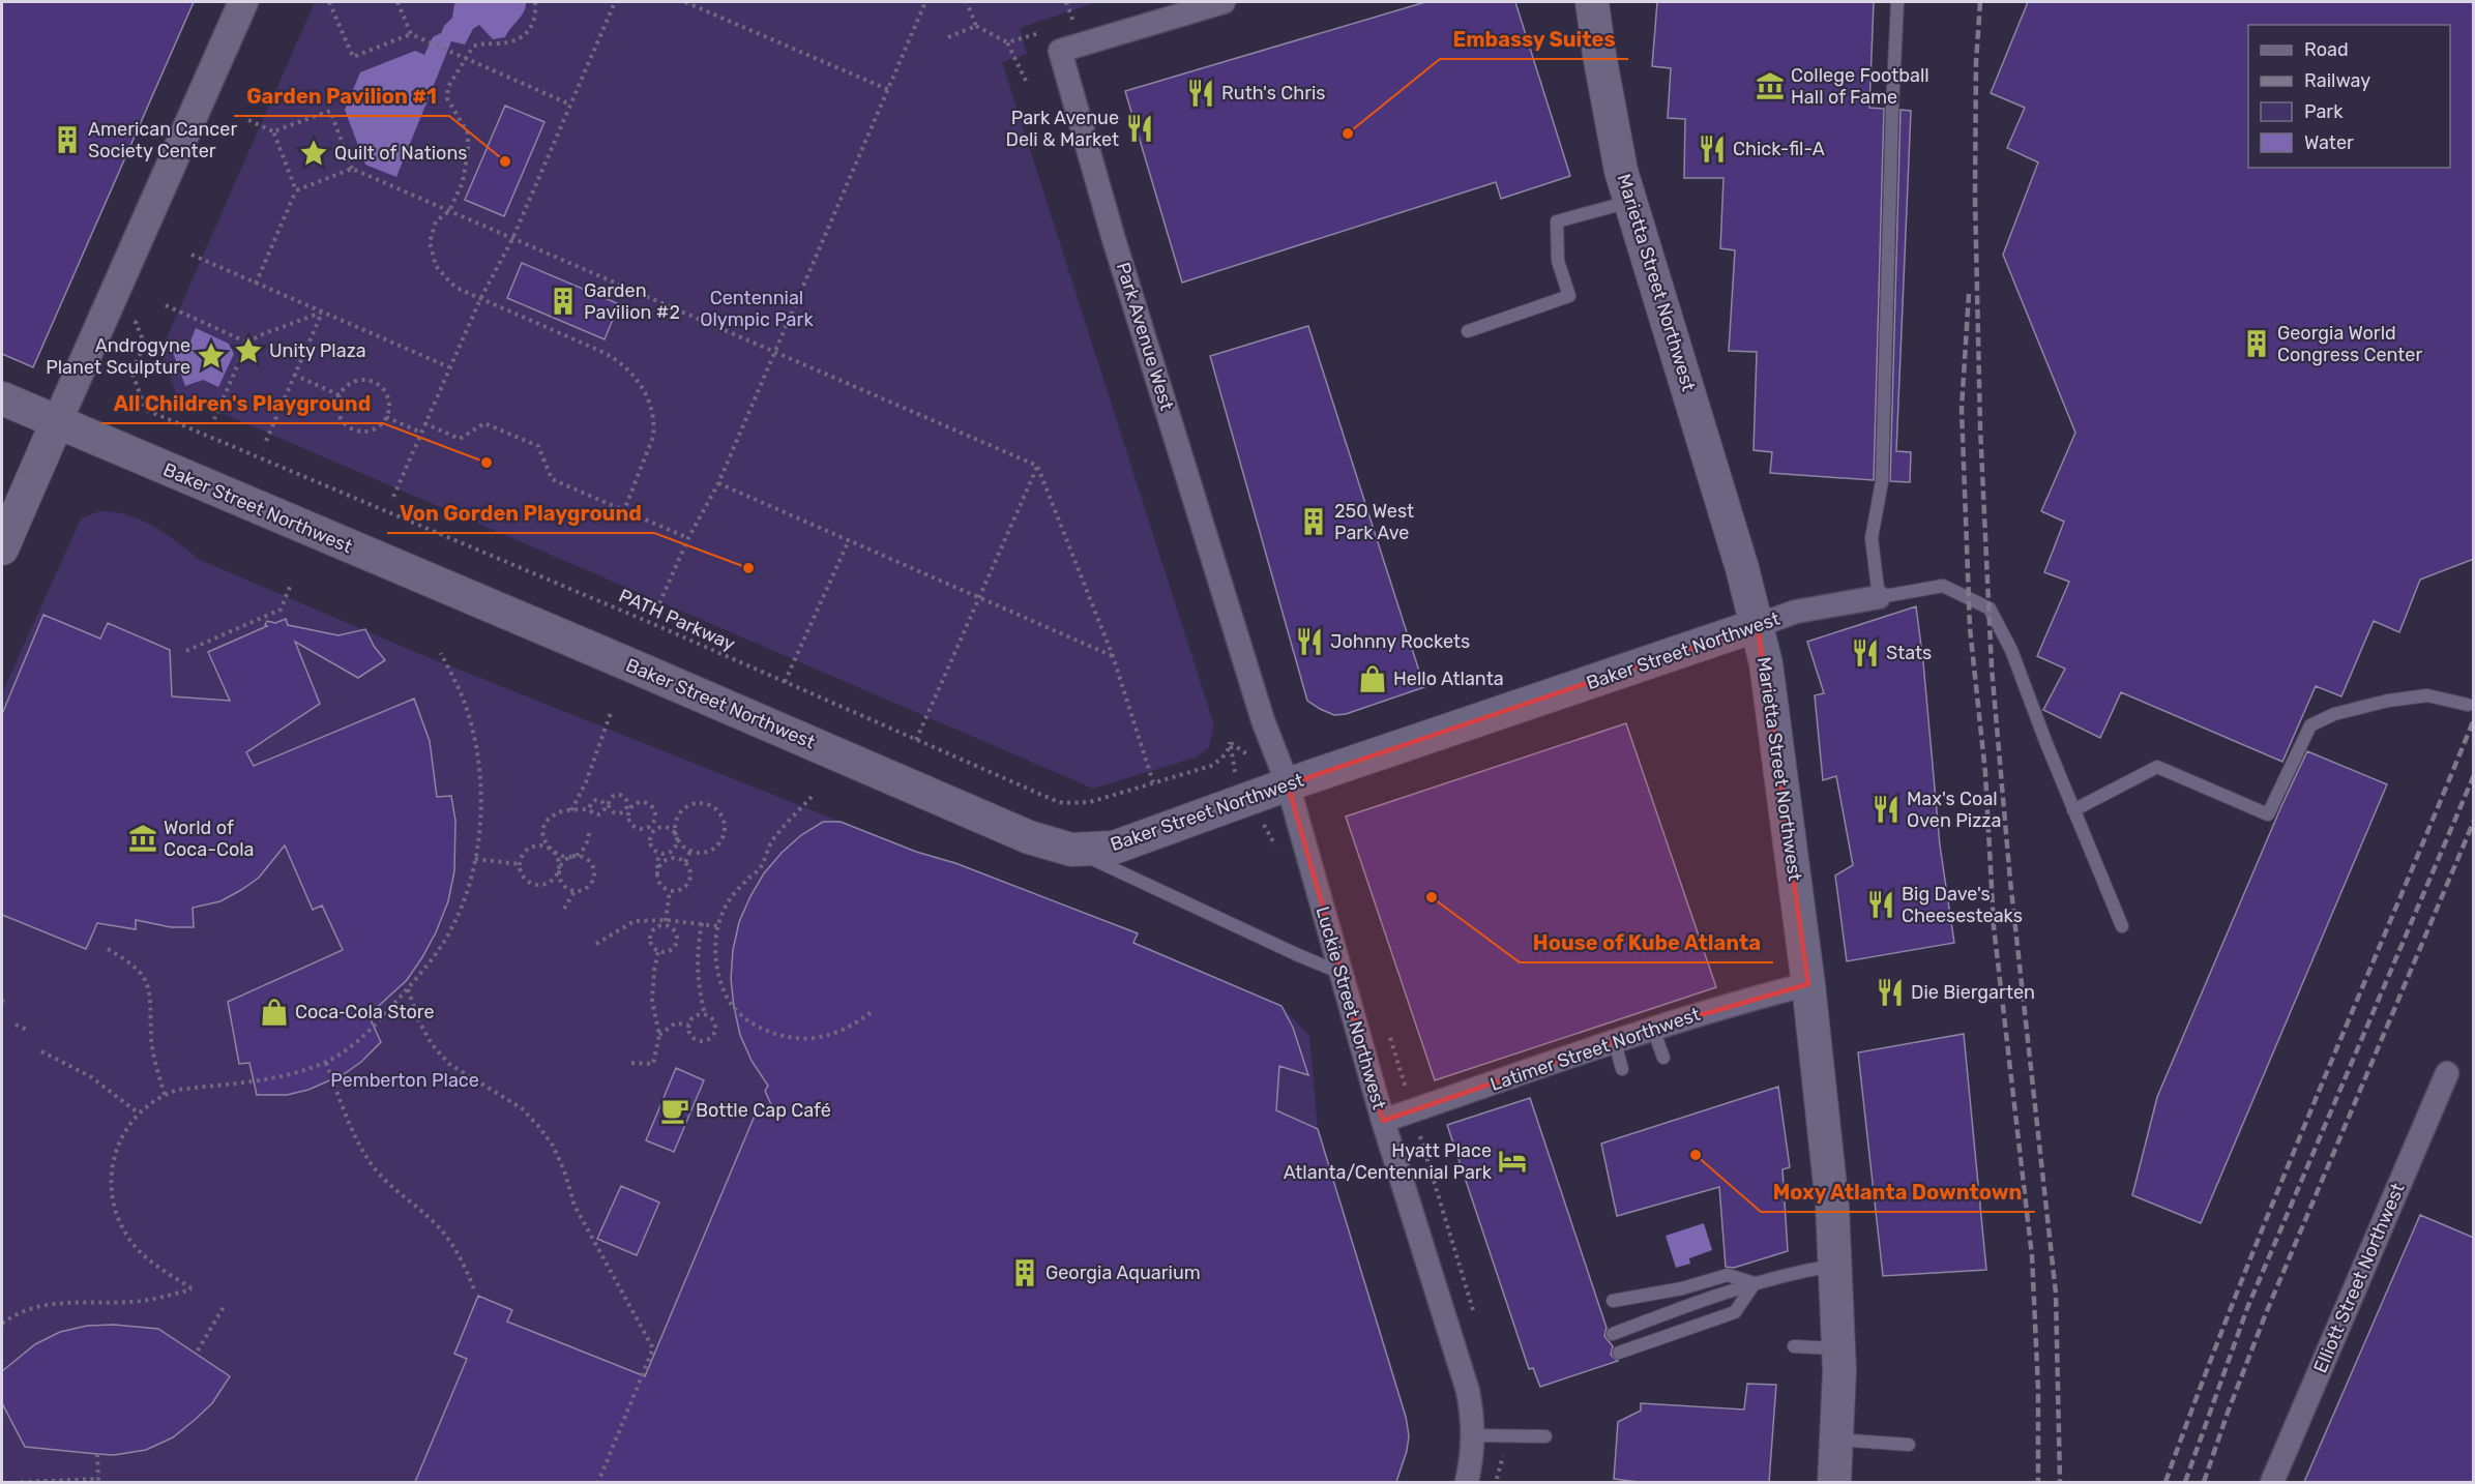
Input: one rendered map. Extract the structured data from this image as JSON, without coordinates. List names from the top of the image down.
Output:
{
  "streets": {
    "main road": ["Marietta Street Northwest", "Baker Street Northwest"],
    "street": [
      "Park Avenue West",
      "Luckie Street Northwest",
      "Latimer Street Northwest",
      "Elliott Street Northwest"
    ],
    "path": ["PATH Parkway"]
  },
  "crossings": [
    ["Marietta Street Northwest", "Baker Street Northwest"],
    ["Marietta Street Northwest", "Latimer Street Northwest"],
    ["Park Avenue West", "Baker Street Northwest"],
    ["Park Avenue West", "Luckie Street Northwest"],
    ["Baker Street Northwest", "Luckie Street Northwest"],
    ["Luckie Street Northwest", "Latimer Street Northwest"]
  ],
  "parks": ["Centennial Olympic Park", "Pemberton Place"],
  "places": {
    "museum": ["College Football Hall of Fame", "World of Coca-Cola"],
    "restaurant": [
      "Ruth's Chris",
      "Park Avenue Deli & Market",
      "Chick-fil-A",
      "Johnny Rockets",
      "Stats",
      "Max's Coal Oven Pizza",
      "Big Dave's Cheesesteaks",
      "Die Biergarten"
    ],
    "other": [
      "Embassy Suites",
      "Garden Pavilion #1",
      "All Children's Playground",
      "Von Gorden Playground",
      "House of Kube Atlanta",
      "Moxy Atlanta Downtown"
    ],
    "building": [
      "American Cancer Society Center",
      "Garden Pavilion #2",
      "Georgia World Congress Center",
      "250 West Park Ave",
      "Georgia Aquarium"
    ],
    "place": ["Quilt of Nations", "Unity Plaza", "Androgyne Planet Sculpture"],
    "shop": ["Hello Atlanta", "Coca‑Cola Store"],
    "cafe": ["Bottle Cap Café"],
    "hotel": ["Hyatt Place Atlanta/Centennial Park"]
  },
  "legend": [
    "Road",
    "Railway",
    "Park",
    "Water"
  ]
}
